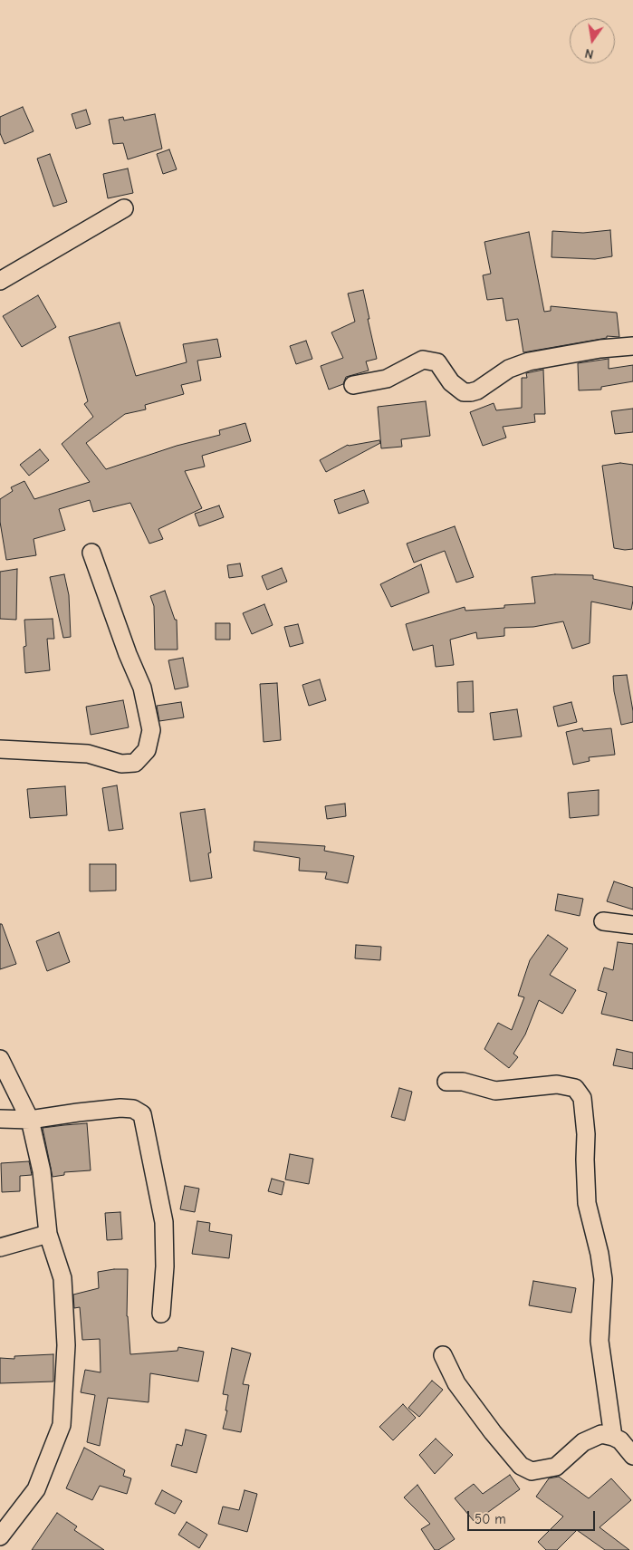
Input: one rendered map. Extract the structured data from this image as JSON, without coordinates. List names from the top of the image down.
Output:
{
  "scale_bar": "50 m",
  "north": "bottom"
}
